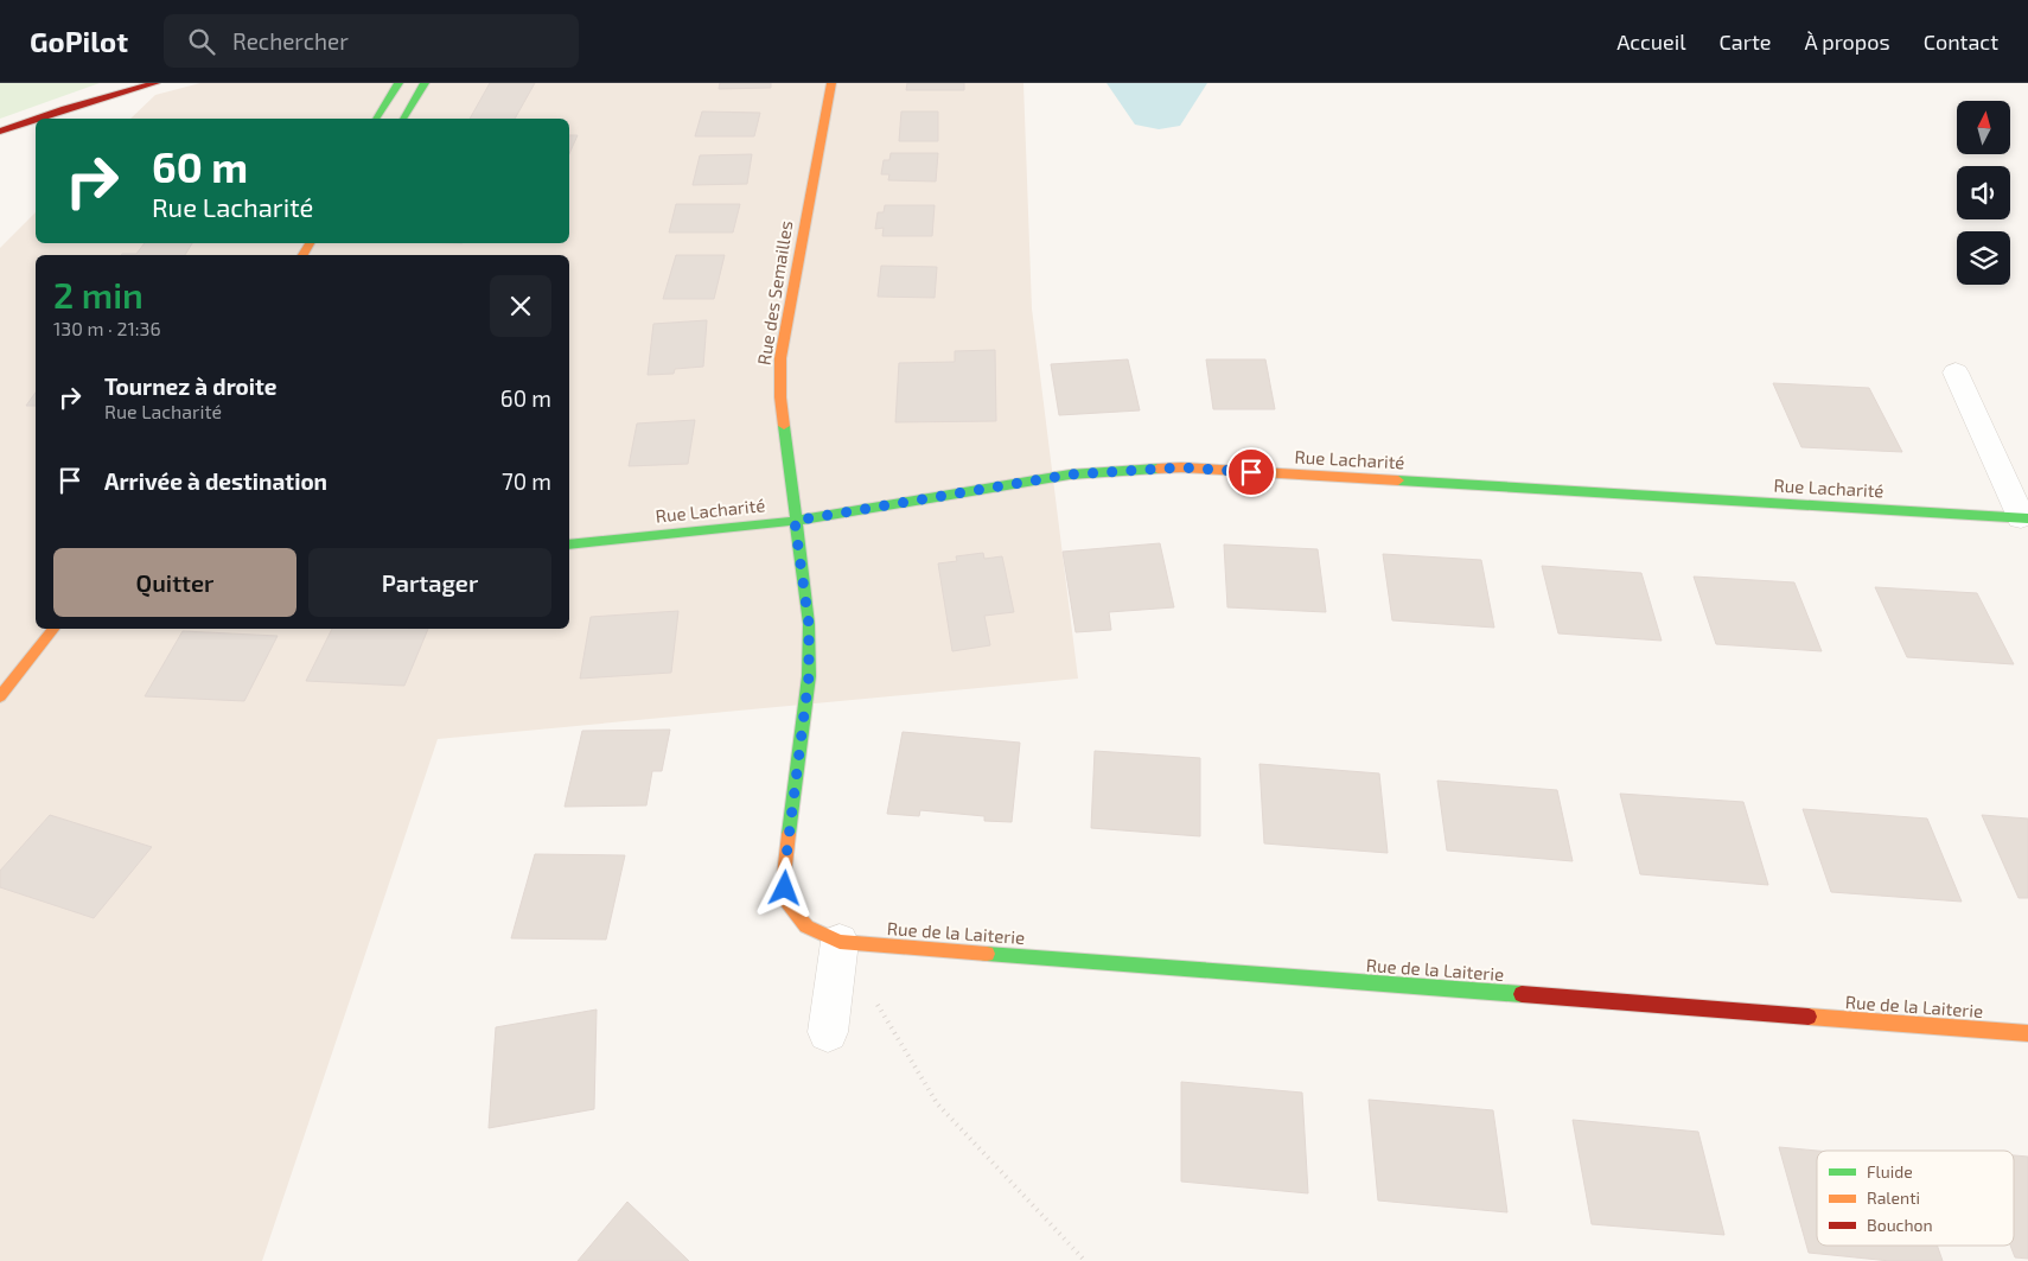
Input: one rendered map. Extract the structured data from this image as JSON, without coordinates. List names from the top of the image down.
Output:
{
  "streets": {
    "street": ["Rue des Semailles", "Rue Lacharité", "Rue de la Laiterie"]
  },
  "crossings": [
    ["Rue des Semailles", "Rue Lacharité"],
    ["Rue des Semailles", "Rue de la Laiterie"]
  ],
  "legend": ["Fluide", "Ralenti", "Bouchon"],
  "north": "top",
  "page": {
    "header": "GoPilot",
    "search": "Rechercher",
    "nav": [
      "Accueil",
      "Carte",
      "À propos",
      "Contact"
    ],
    "turn": ["60 m", "Rue Lacharité"],
    "heading": ["2 min", "130 m · 21:36"],
    "list": [
      {
        "name": "Tournez à droite",
        "note": "Rue Lacharité",
        "value": "60 m"
      },
      {
        "name": "Arrivée à destination",
        "value": "70 m"
      }
    ],
    "buttons": ["Quitter", "Partager"]
  }
}
